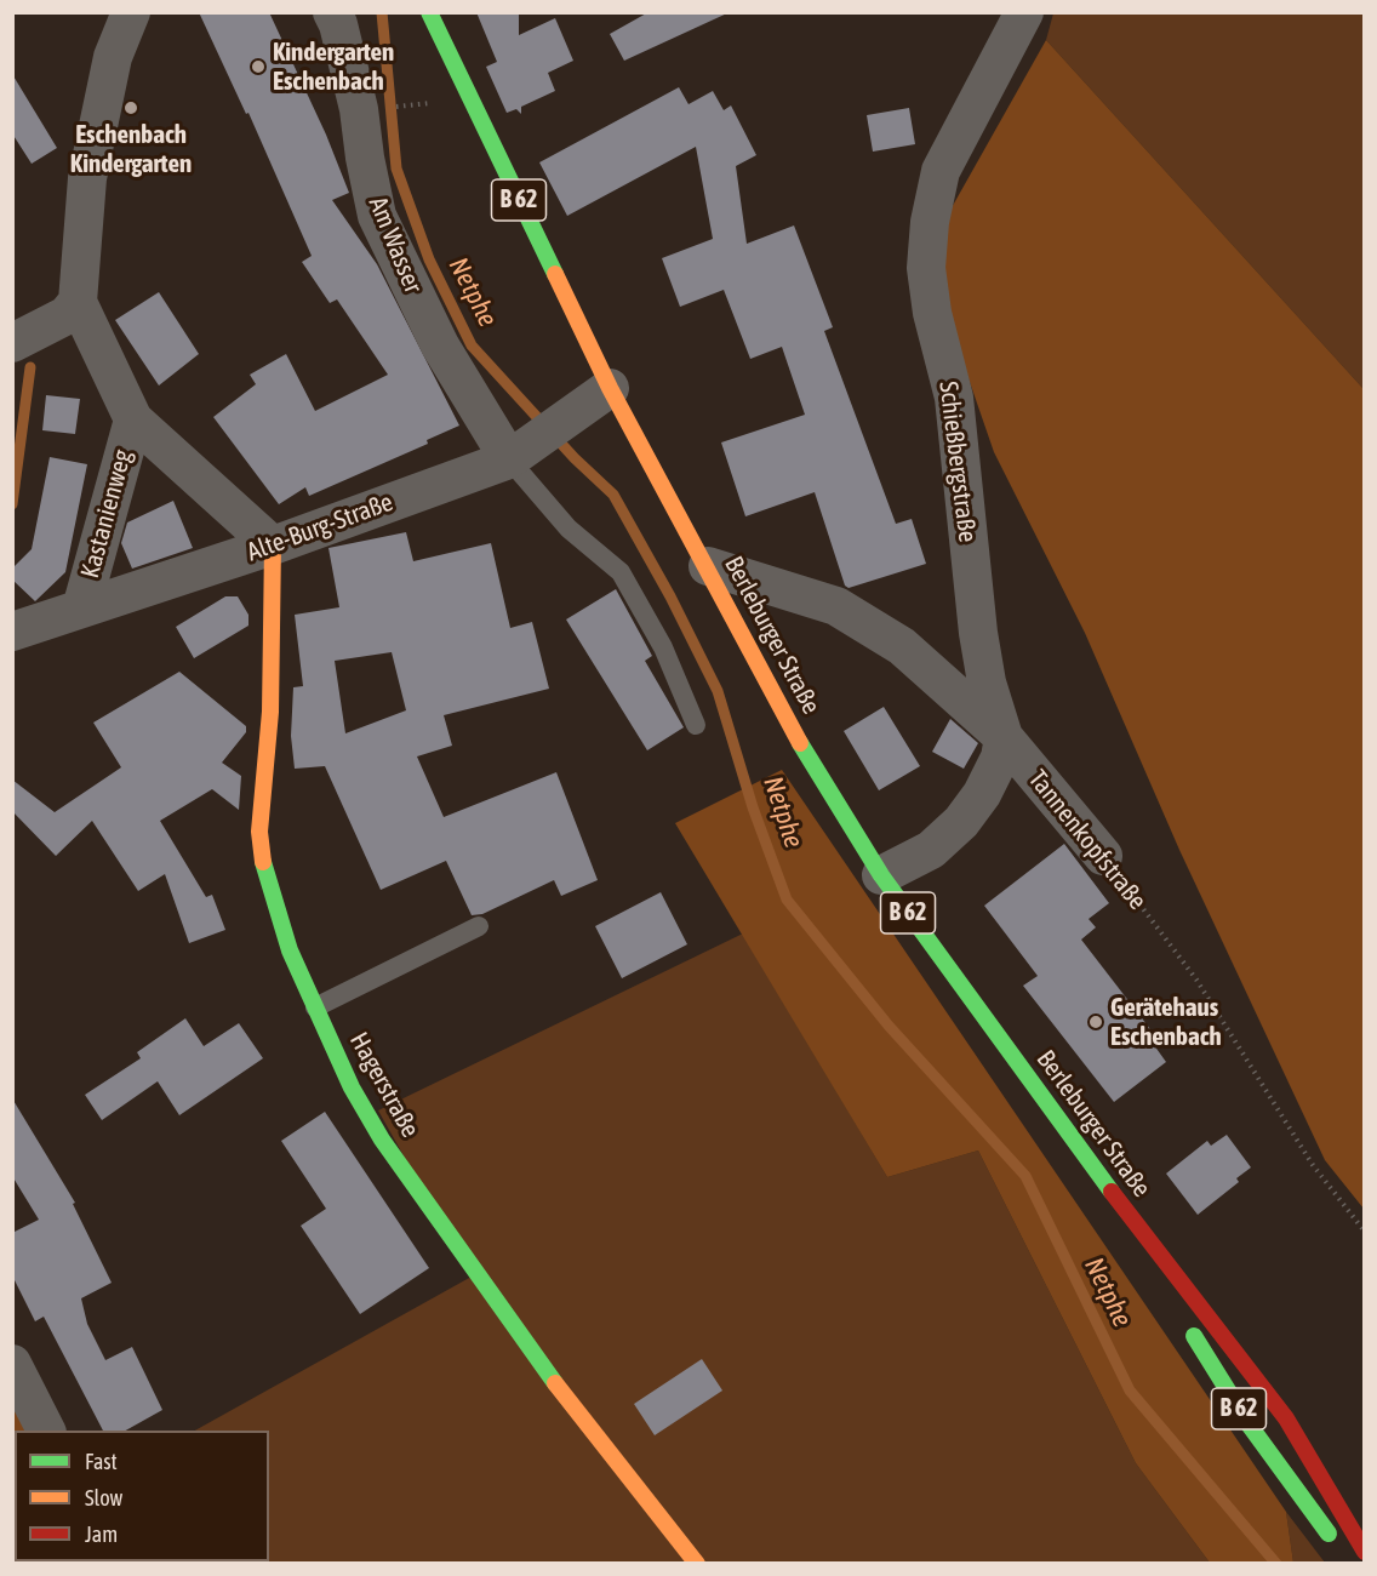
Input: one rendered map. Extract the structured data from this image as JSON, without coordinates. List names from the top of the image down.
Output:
{
  "streets": {
    "main road": ["B 62", "Berleburger Straße", "Hagerstraße"],
    "street": [
      "Am Wasser",
      "Schießbergstraße",
      "Kastanienweg",
      "Alte-Burg-Straße",
      "Tannenkopfstraße"
    ]
  },
  "crossings": [
    ["Am Wasser", "Alte-Burg-Straße"],
    ["Schießbergstraße", "Tannenkopfstraße"],
    ["Kastanienweg", "Alte-Burg-Straße"],
    ["Kastanienweg", "Hagerstraße"],
    ["Alte-Burg-Straße", "Berleburger Straße"],
    ["Alte-Burg-Straße", "Hagerstraße"],
    ["Berleburger Straße", "Tannenkopfstraße"]
  ],
  "water": ["Netphe"],
  "places": ["Kindergarten Eschenbach", "Eschenbach Kindergarten", "Gerätehaus Eschenbach"],
  "legend": ["Fast", "Slow", "Jam"]
}
